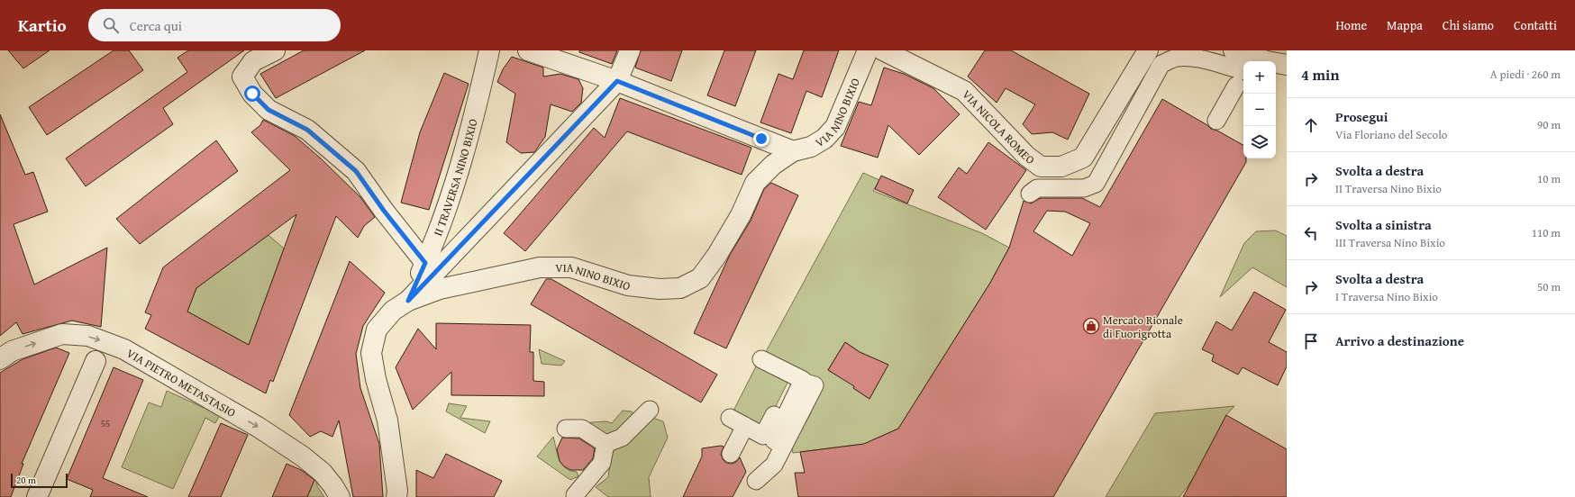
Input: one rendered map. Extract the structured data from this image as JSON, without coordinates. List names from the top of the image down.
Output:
{
  "streets": {
    "street": [
      "VIA NINO BIXIO",
      "VIA NICOLA ROMEO",
      "II TRAVERSA NINO BIXIO",
      "VIA PIETRO METASTASIO"
    ]
  },
  "crossings": [
    ["VIA NINO BIXIO", "II TRAVERSA NINO BIXIO"]
  ],
  "one_way": ["VIA PIETRO METASTASIO"],
  "places": {
    "shop": ["Mercato Rionale di Fuorigrotta"]
  },
  "house_numbers": ["55"],
  "scale_bar": "20 m",
  "page": {
    "header": "Kartio",
    "search": "Cerca qui",
    "nav": [
      "Home",
      "Mappa",
      "Chi siamo",
      "Contatti"
    ],
    "heading": ["4 min", "A piedi · 260 m"],
    "map_buttons": ["+", "−"],
    "list": [
      ["Prosegui", "Via Floriano del Secolo", "90 m"],
      ["Svolta a destra", "II Traversa Nino Bixio", "10 m"],
      ["Svolta a sinistra", "III Traversa Nino Bixio", "110 m"],
      ["Svolta a destra", "I Traversa Nino Bixio", "50 m"],
      "Arrivo a destinazione"
    ],
    "scale": "20 m"
  }
}
